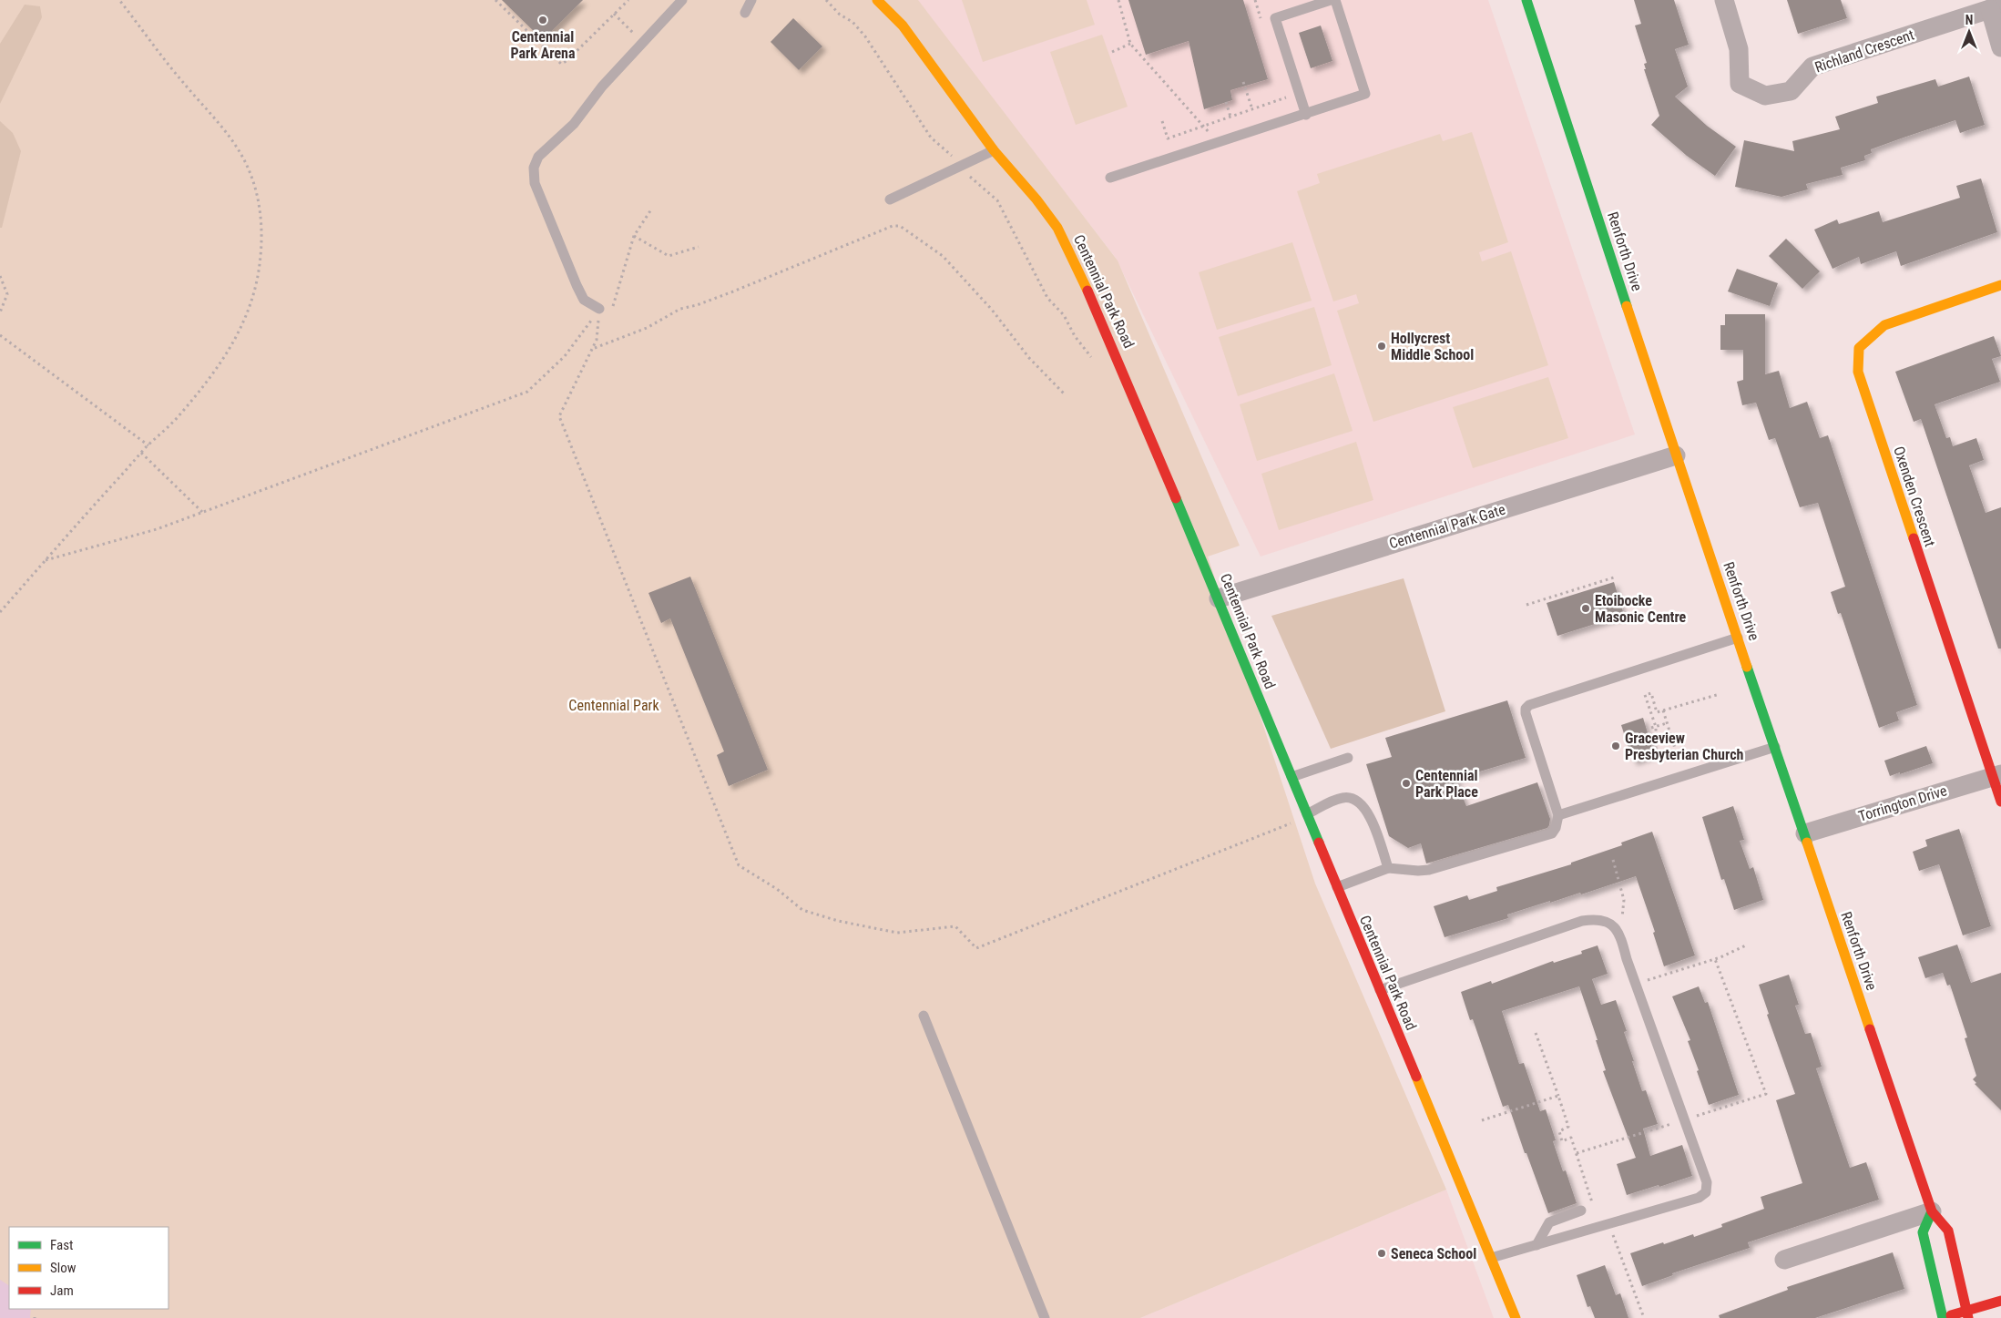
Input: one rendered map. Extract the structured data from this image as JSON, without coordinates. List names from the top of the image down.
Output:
{
  "streets": {
    "street": [
      "Richland Crescent",
      "Renforth Drive",
      "Centennial Park Road",
      "Oxenden Crescent",
      "Centennial Park Gate",
      "Torrington Drive"
    ]
  },
  "crossings": [
    ["Renforth Drive", "Centennial Park Gate"],
    ["Renforth Drive", "Torrington Drive"],
    ["Centennial Park Road", "Centennial Park Gate"],
    ["Oxenden Crescent", "Torrington Drive"]
  ],
  "parks": ["Centennial Park"],
  "places": [
    "Centennial Park Arena",
    "Hollycrest Middle School",
    "Etoibocke Masonic Centre",
    "Graceview Presbyterian Church",
    "Centennial Park Place",
    "Seneca School"
  ],
  "legend": ["Fast", "Slow", "Jam"],
  "north": "top"
}
